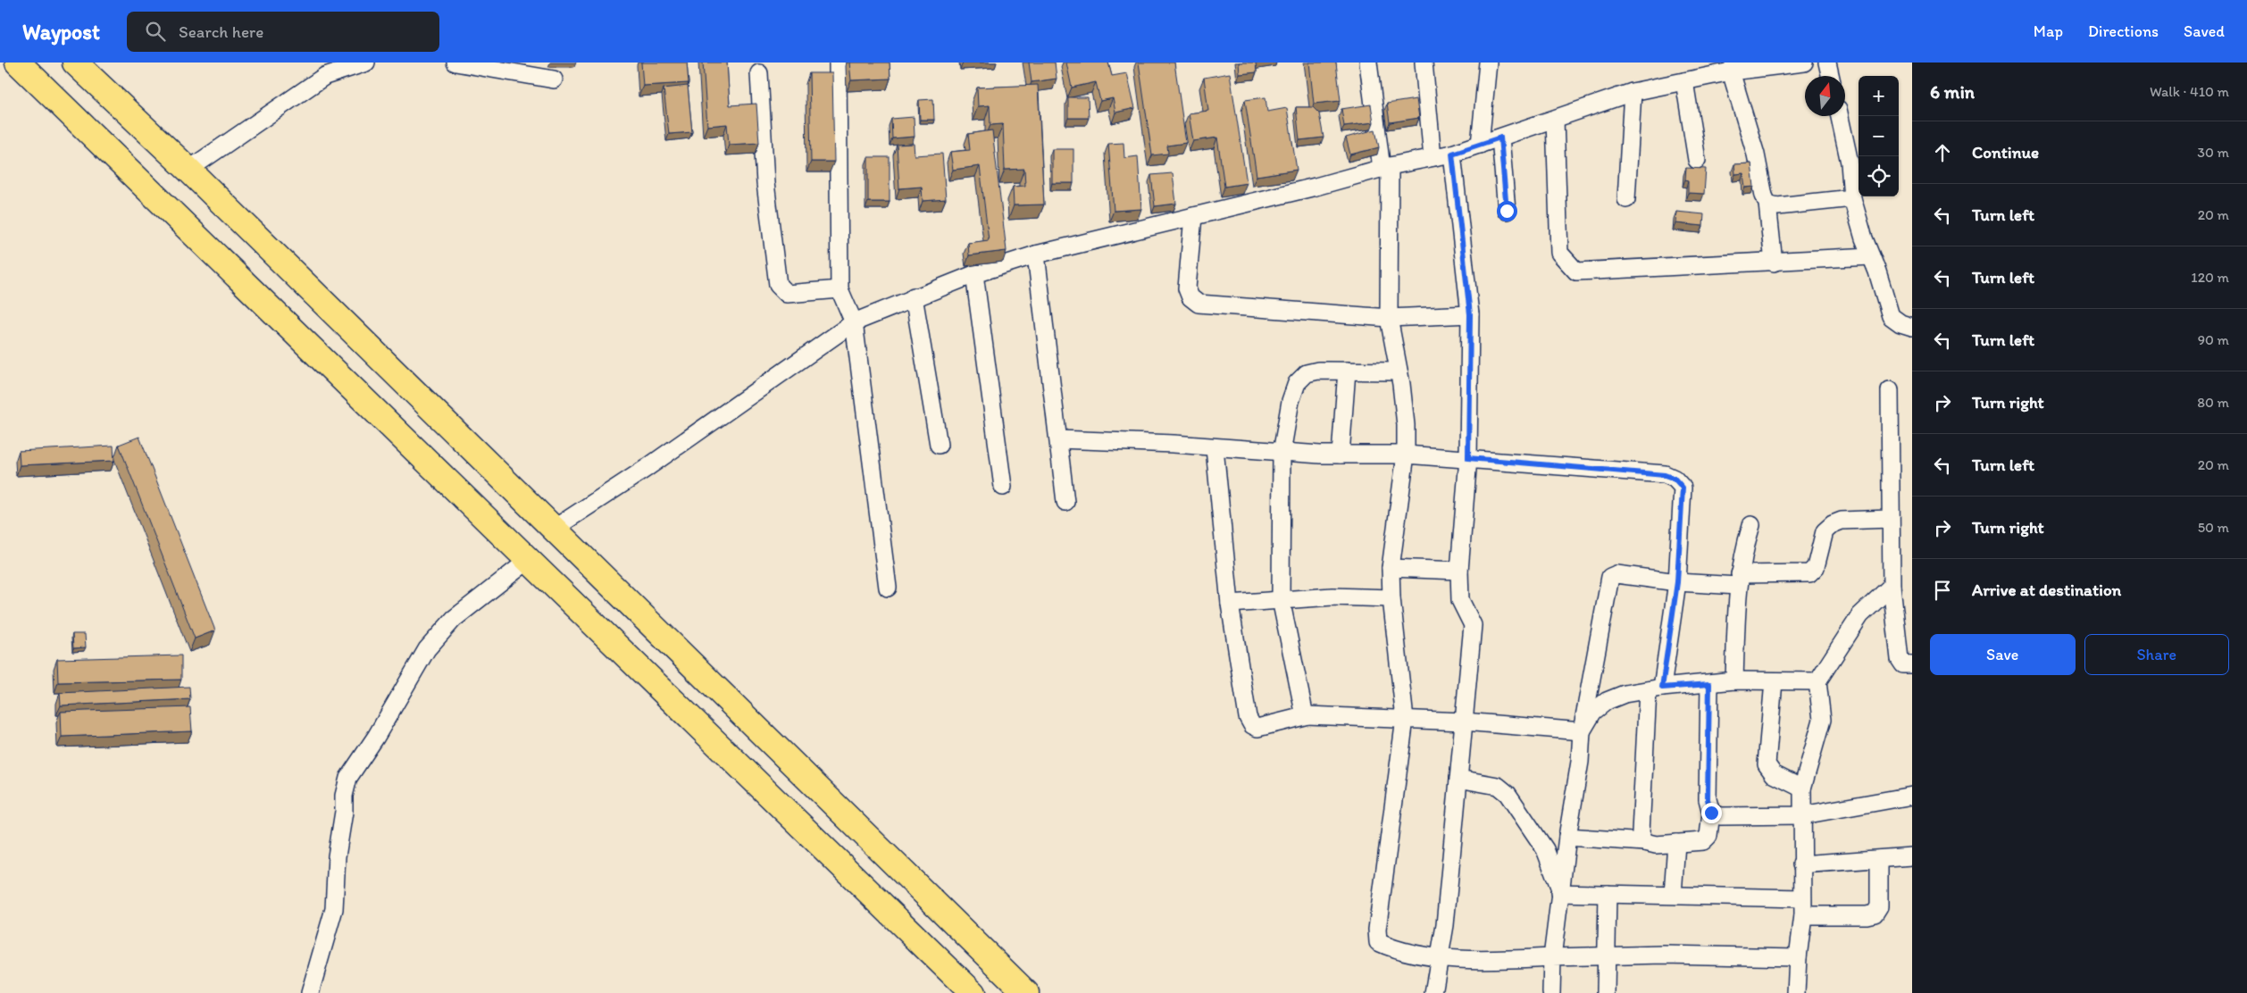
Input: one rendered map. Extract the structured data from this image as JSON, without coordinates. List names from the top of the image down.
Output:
{
  "north": "top",
  "page": {
    "header": "Waypost",
    "search": "Search here",
    "nav": ["Map", "Directions", "Saved"],
    "heading": ["6 min", "Walk · 410 m"],
    "map_buttons": ["+", "−"],
    "list": [
      ["Continue", "30 m"],
      ["Turn left", "20 m"],
      ["Turn left", "120 m"],
      ["Turn left", "90 m"],
      ["Turn right", "80 m"],
      ["Turn left", "20 m"],
      ["Turn right", "50 m"],
      "Arrive at destination"
    ],
    "buttons": ["Save", "Share"]
  }
}
